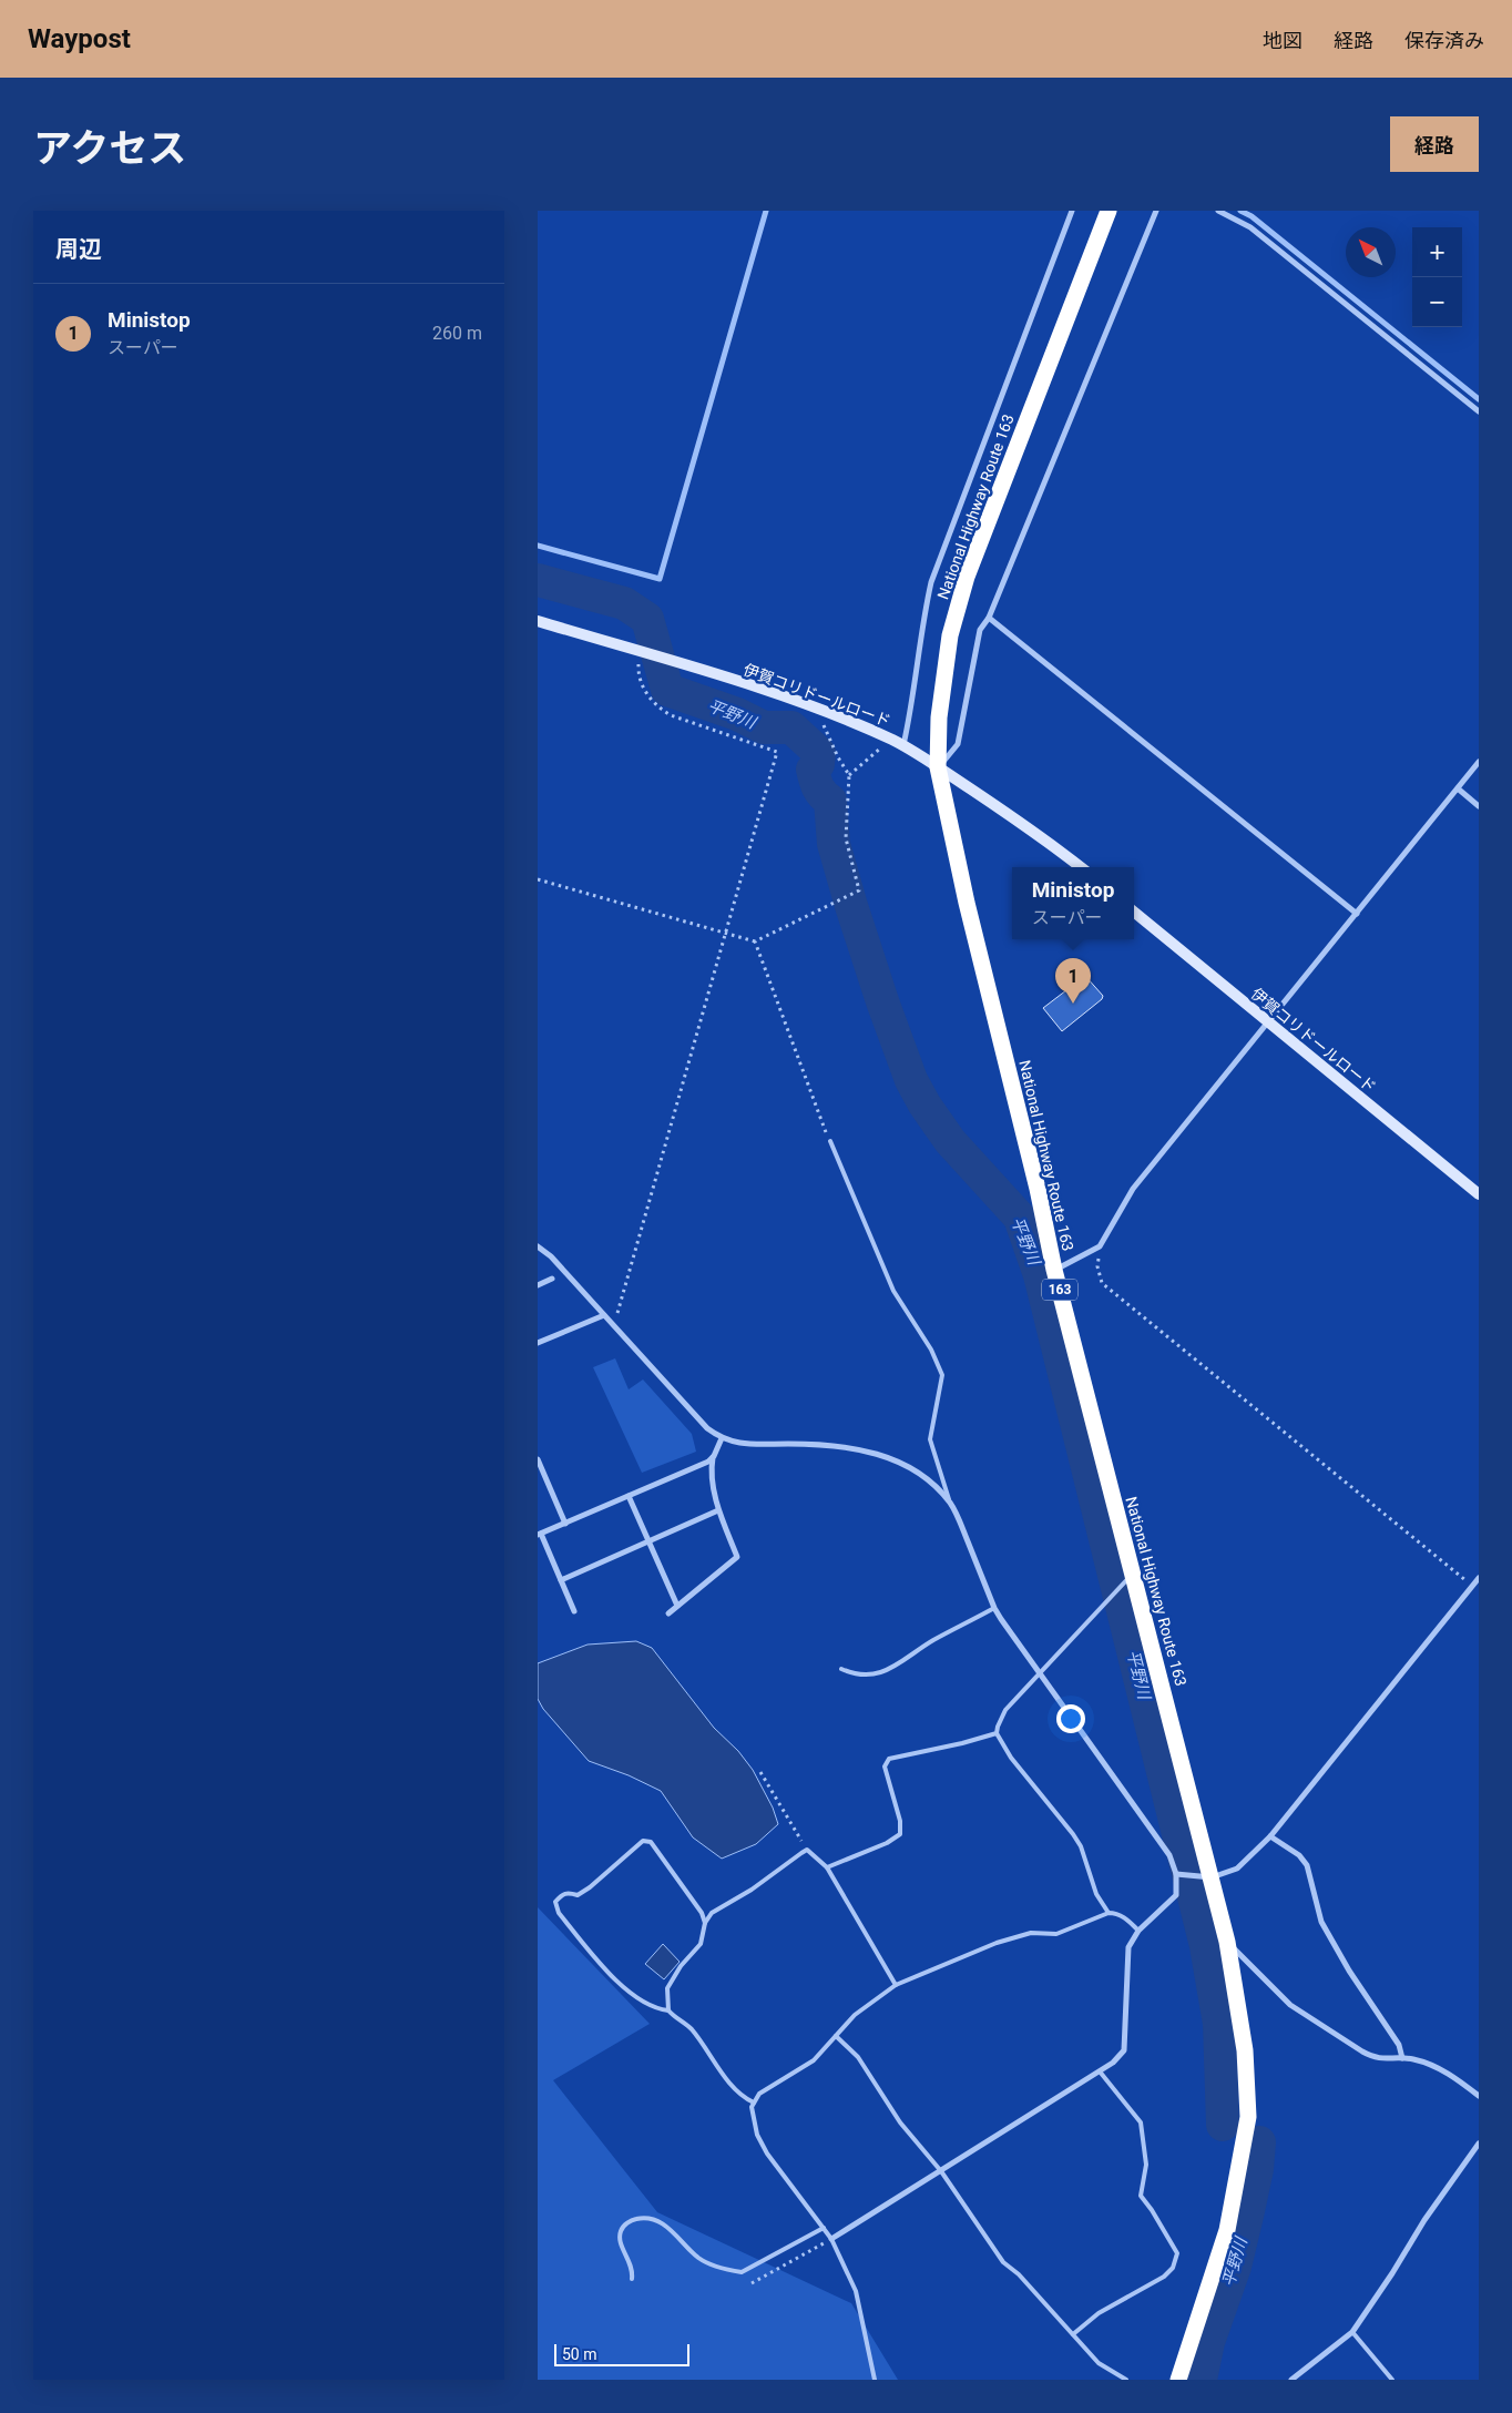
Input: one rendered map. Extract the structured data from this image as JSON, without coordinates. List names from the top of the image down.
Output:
{
  "streets": {
    "highway": ["National Highway Route 163", "163"],
    "street": ["伊賀コリドールロード"]
  },
  "crossings": [
    ["National Highway Route 163", "伊賀コリドールロード"]
  ],
  "water": ["平野川"],
  "scale_bar": "50 m",
  "north": "top left",
  "page": {
    "header": "Waypost",
    "nav": ["地図", "経路", "保存済み"],
    "title": "アクセス",
    "buttons": "経路",
    "heading": "周辺",
    "map_buttons": ["+", "−"],
    "list": [
      {
        "mark": "1",
        "name": "Ministop",
        "note": "スーパー",
        "value": "260 m"
      }
    ],
    "popup": ["Ministop", "スーパー"],
    "pins": "1",
    "scale": "50 m"
  }
}
